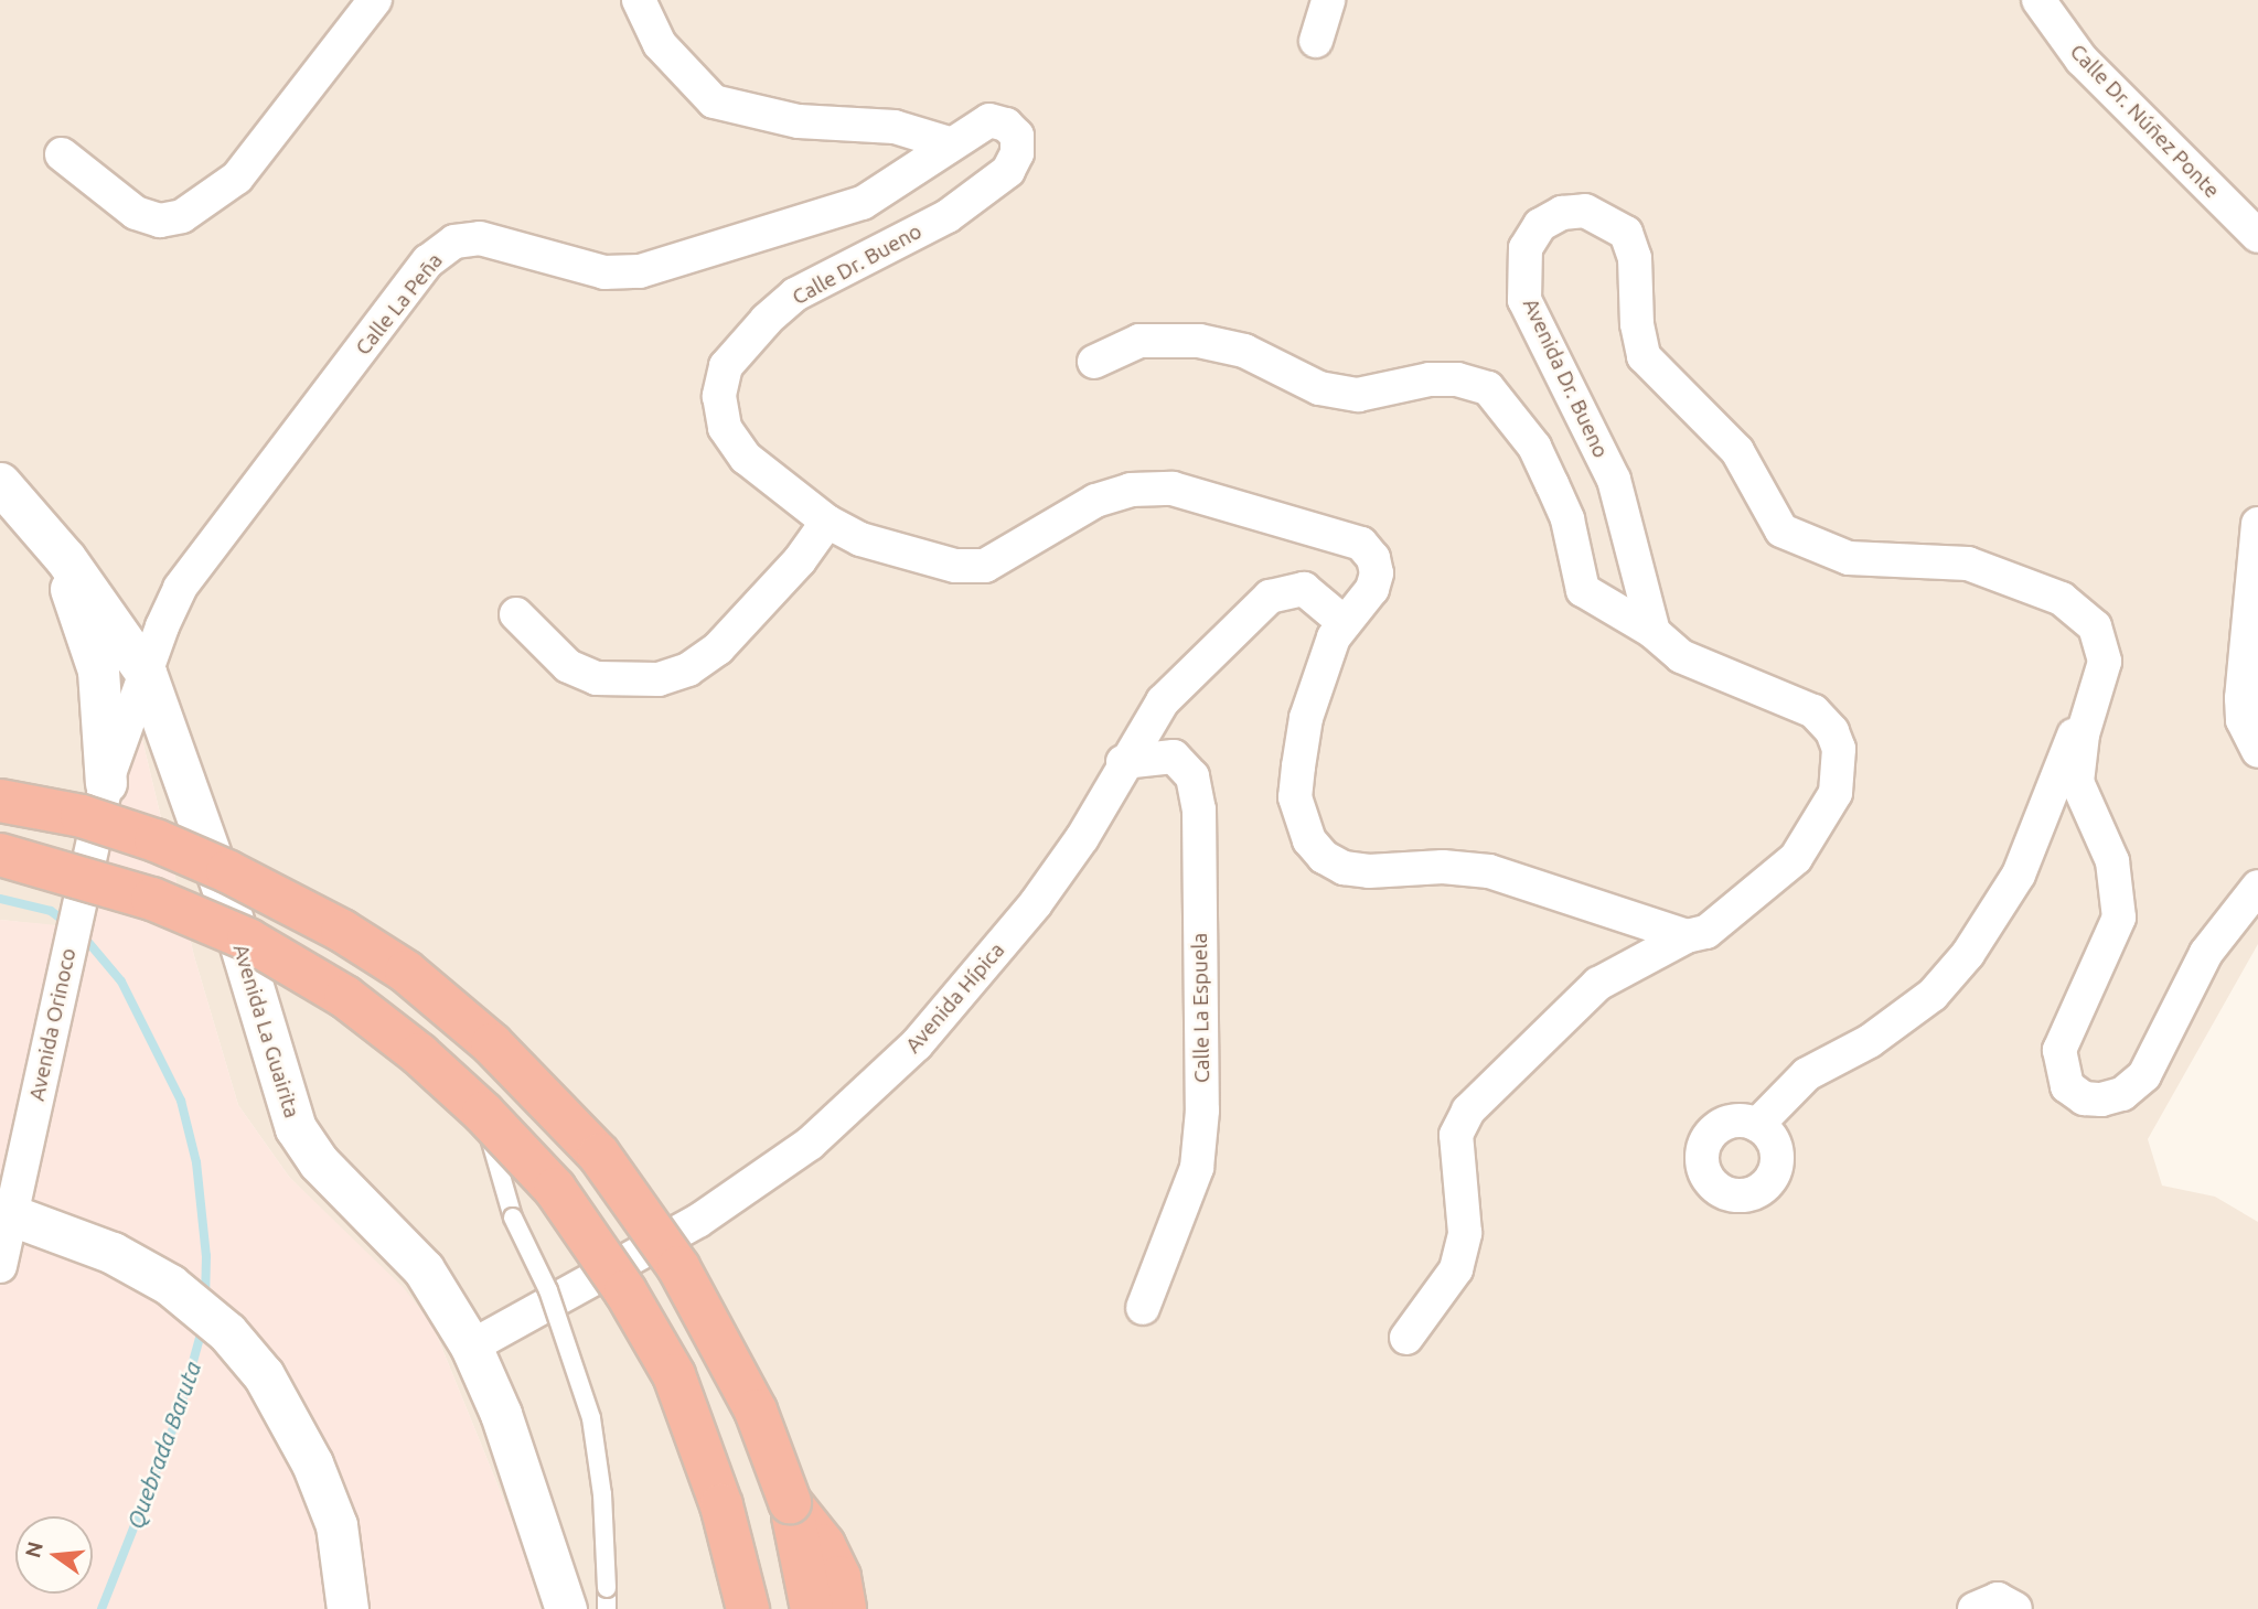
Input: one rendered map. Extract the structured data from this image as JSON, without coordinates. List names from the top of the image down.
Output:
{
  "streets": {
    "street": [
      "Calle Dr. Núñez Ponte",
      "Calle Dr. Bueno",
      "Calle La Peña",
      "Avenida Dr. Bueno",
      "Avenida Hípica",
      "Calle La Espuela",
      "Avenida Orinoco",
      "Avenida La Guairita"
    ]
  },
  "crossings": [
    ["Calle Dr. Bueno", "Calle La Peña"],
    ["Calle Dr. Bueno", "Avenida Hípica"],
    ["Calle La Peña", "Avenida Orinoco"],
    ["Calle La Peña", "Avenida La Guairita"],
    ["Avenida Hípica", "Calle La Espuela"],
    ["Avenida Hípica", "Avenida La Guairita"]
  ],
  "water": ["Quebrada Baruta"],
  "north": "left"
}
